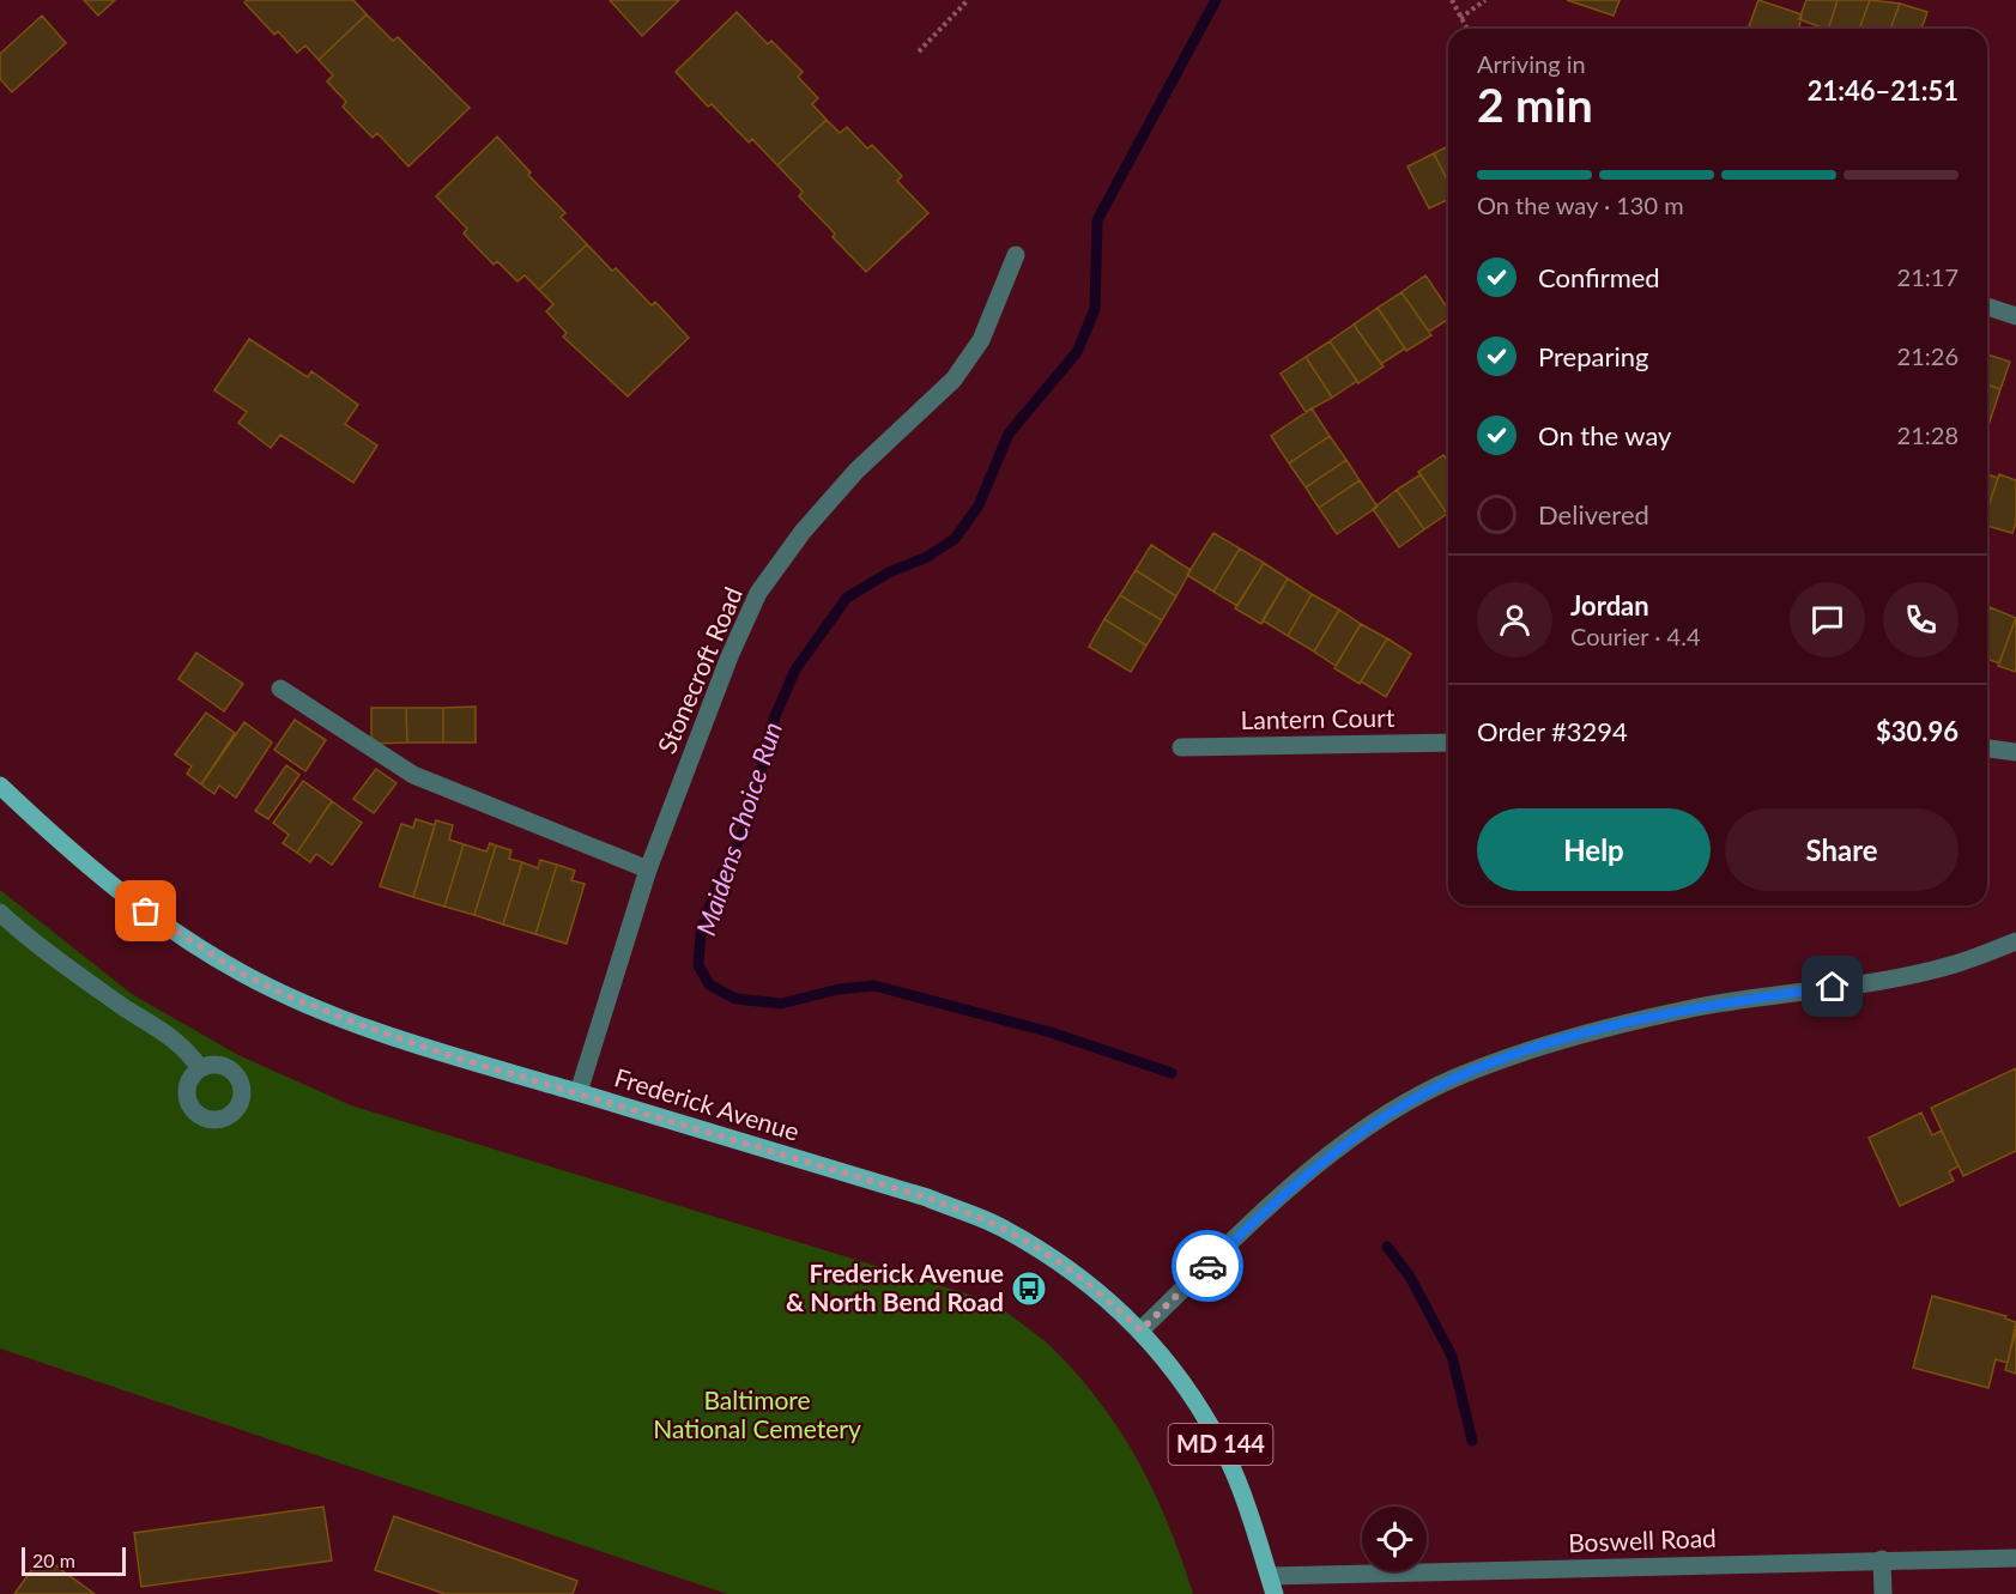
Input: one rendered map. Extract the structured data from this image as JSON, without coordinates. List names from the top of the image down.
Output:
{
  "streets": {
    "main road": ["Frederick Avenue", "MD 144"],
    "street": ["Stonecroft Road", "Lantern Court", "Boswell Road"]
  },
  "crossings": [
    ["Stonecroft Road", "Frederick Avenue"],
    ["Frederick Avenue", "Boswell Road"]
  ],
  "water": ["Maidens Choice Run"],
  "parks": ["Baltimore National Cemetery"],
  "places": {
    "bus stop": ["Frederick Avenue & North Bend Road"]
  },
  "scale_bar": "20 m",
  "page": {
    "heading": ["2 min", "Arriving in", "21:46–21:51"],
    "panel": [
      "Jordan",
      "Courier · 4.4",
      "Order #3294",
      "$30.96"
    ],
    "bar": "On the way · 130 m",
    "list": [
      ["Confirmed", "21:17"],
      ["Preparing", "21:26"],
      ["On the way", "21:28"],
      "Delivered"
    ],
    "buttons": ["Help", "Share"],
    "scale": "20 m"
  }
}
